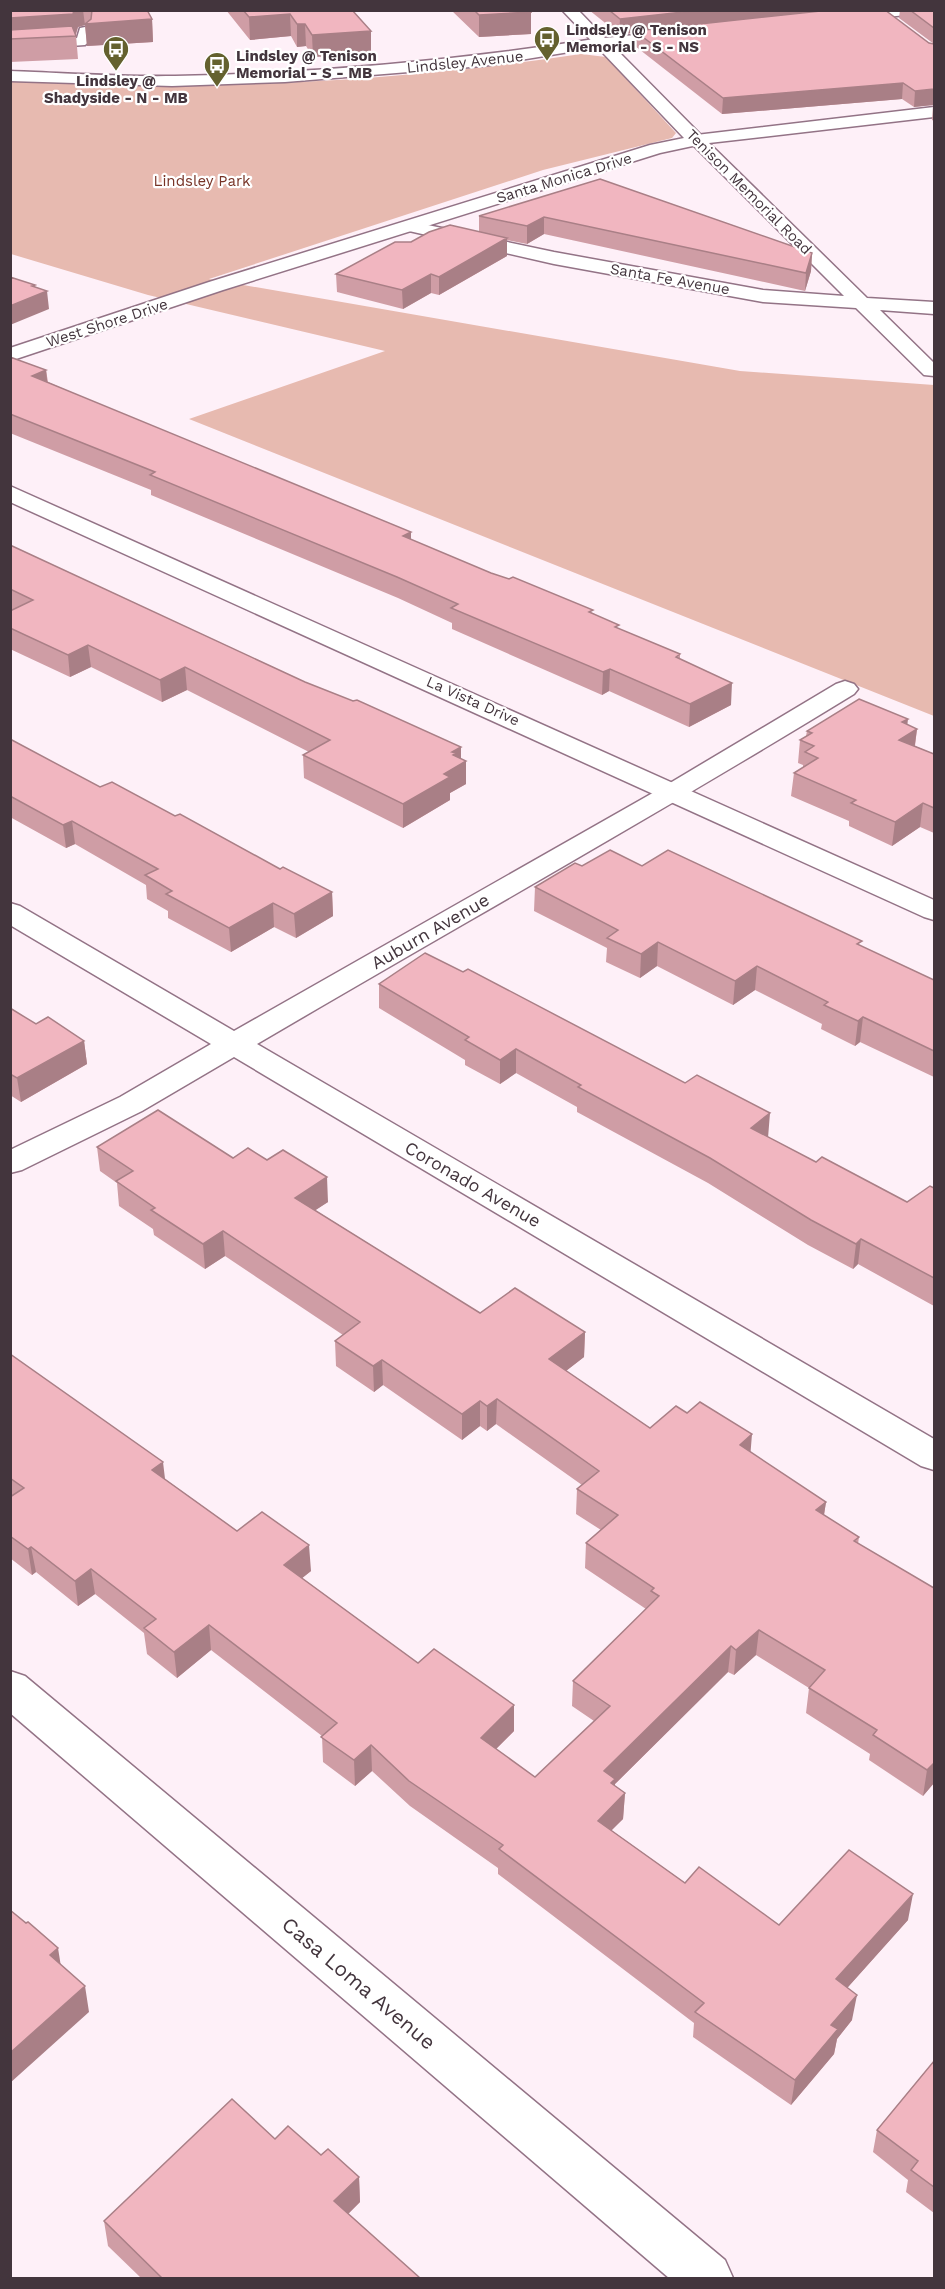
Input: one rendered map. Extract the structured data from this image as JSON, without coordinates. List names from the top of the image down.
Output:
{
  "streets": {
    "street": [
      "Lindsley Avenue",
      "Santa Monica Drive",
      "Tenison Memorial Road",
      "Santa Fe Avenue",
      "West Shore Drive",
      "La Vista Drive",
      "Auburn Avenue",
      "Coronado Avenue",
      "Casa Loma Avenue"
    ]
  },
  "crossings": [
    ["Lindsley Avenue", "Tenison Memorial Road"],
    ["Santa Monica Drive", "Tenison Memorial Road"],
    ["Santa Monica Drive", "Santa Fe Avenue"],
    ["Santa Monica Drive", "West Shore Drive"],
    ["Tenison Memorial Road", "Santa Fe Avenue"],
    ["La Vista Drive", "Auburn Avenue"],
    ["Auburn Avenue", "Coronado Avenue"]
  ],
  "parks": ["Lindsley Park"],
  "places": {
    "bus stop": ["Lindsley @ Tenison Memorial - S - NS", "Lindsley @ Shadyside - N - MB", "Lindsley @ Tenison Memorial - S - MB"]
  }
}
